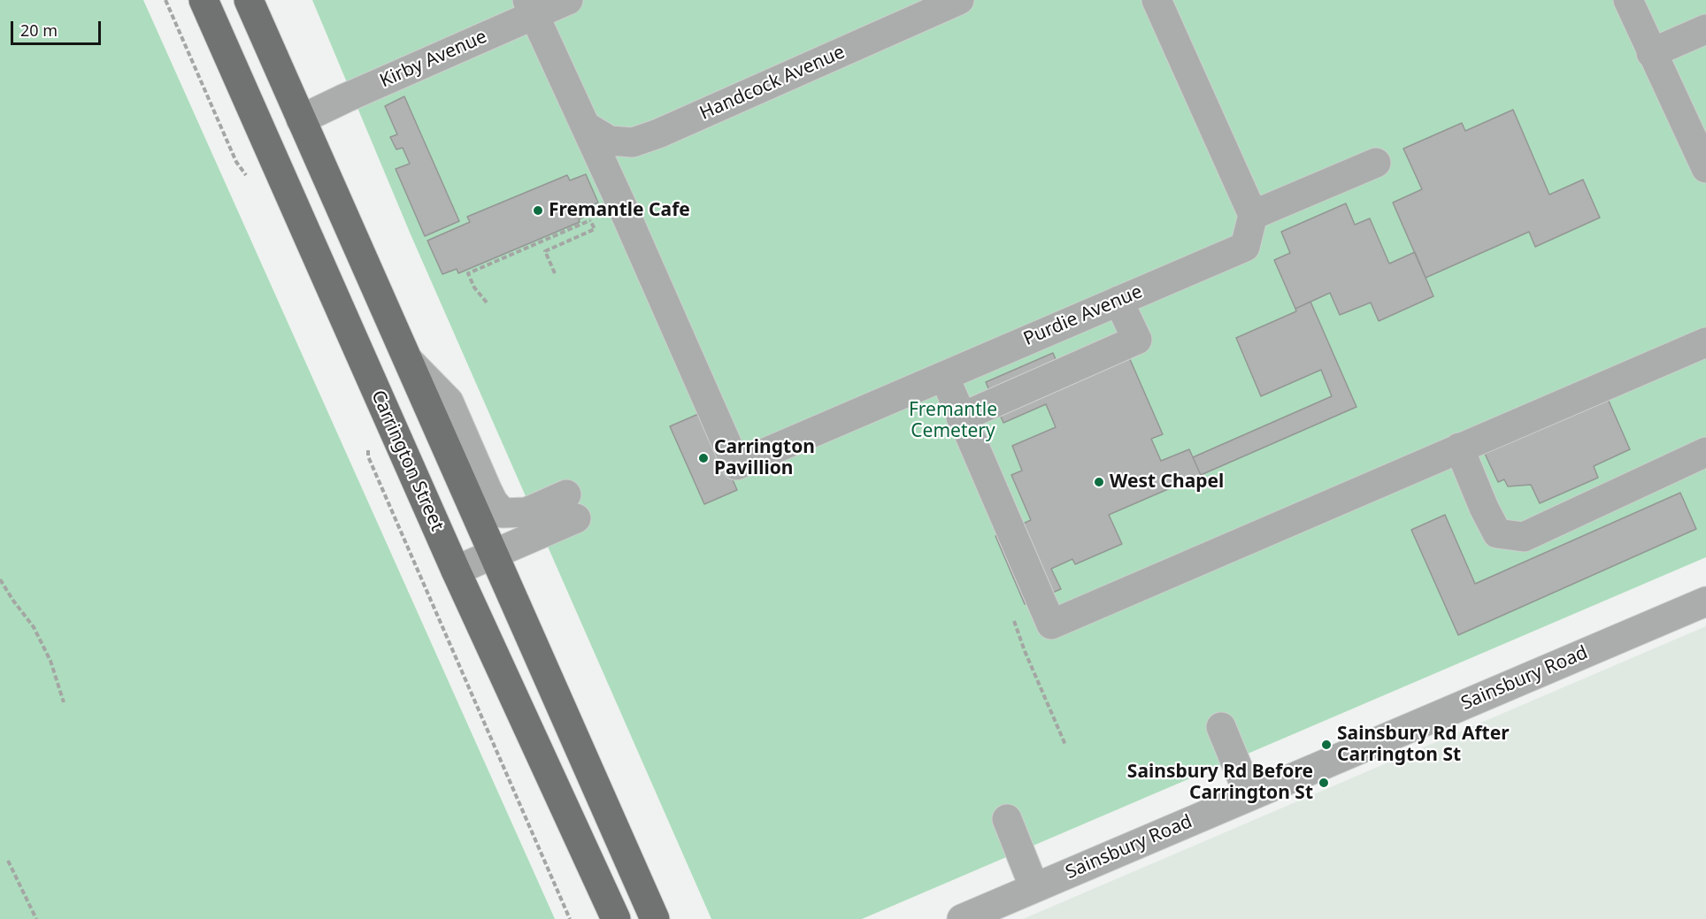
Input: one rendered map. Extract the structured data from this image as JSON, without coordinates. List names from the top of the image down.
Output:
{
  "streets": {
    "main road": ["Carrington Street"],
    "street": [
      "Kirby Avenue",
      "Handcock Avenue",
      "Purdie Avenue",
      "Sainsbury Road"
    ]
  },
  "parks": ["Fremantle Cemetery"],
  "places": [
    "Fremantle Cafe",
    "Carrington Pavillion",
    "West Chapel",
    "Sainsbury Rd After Carrington St",
    "Sainsbury Rd Before Carrington St"
  ],
  "scale_bar": "20 m"
}
